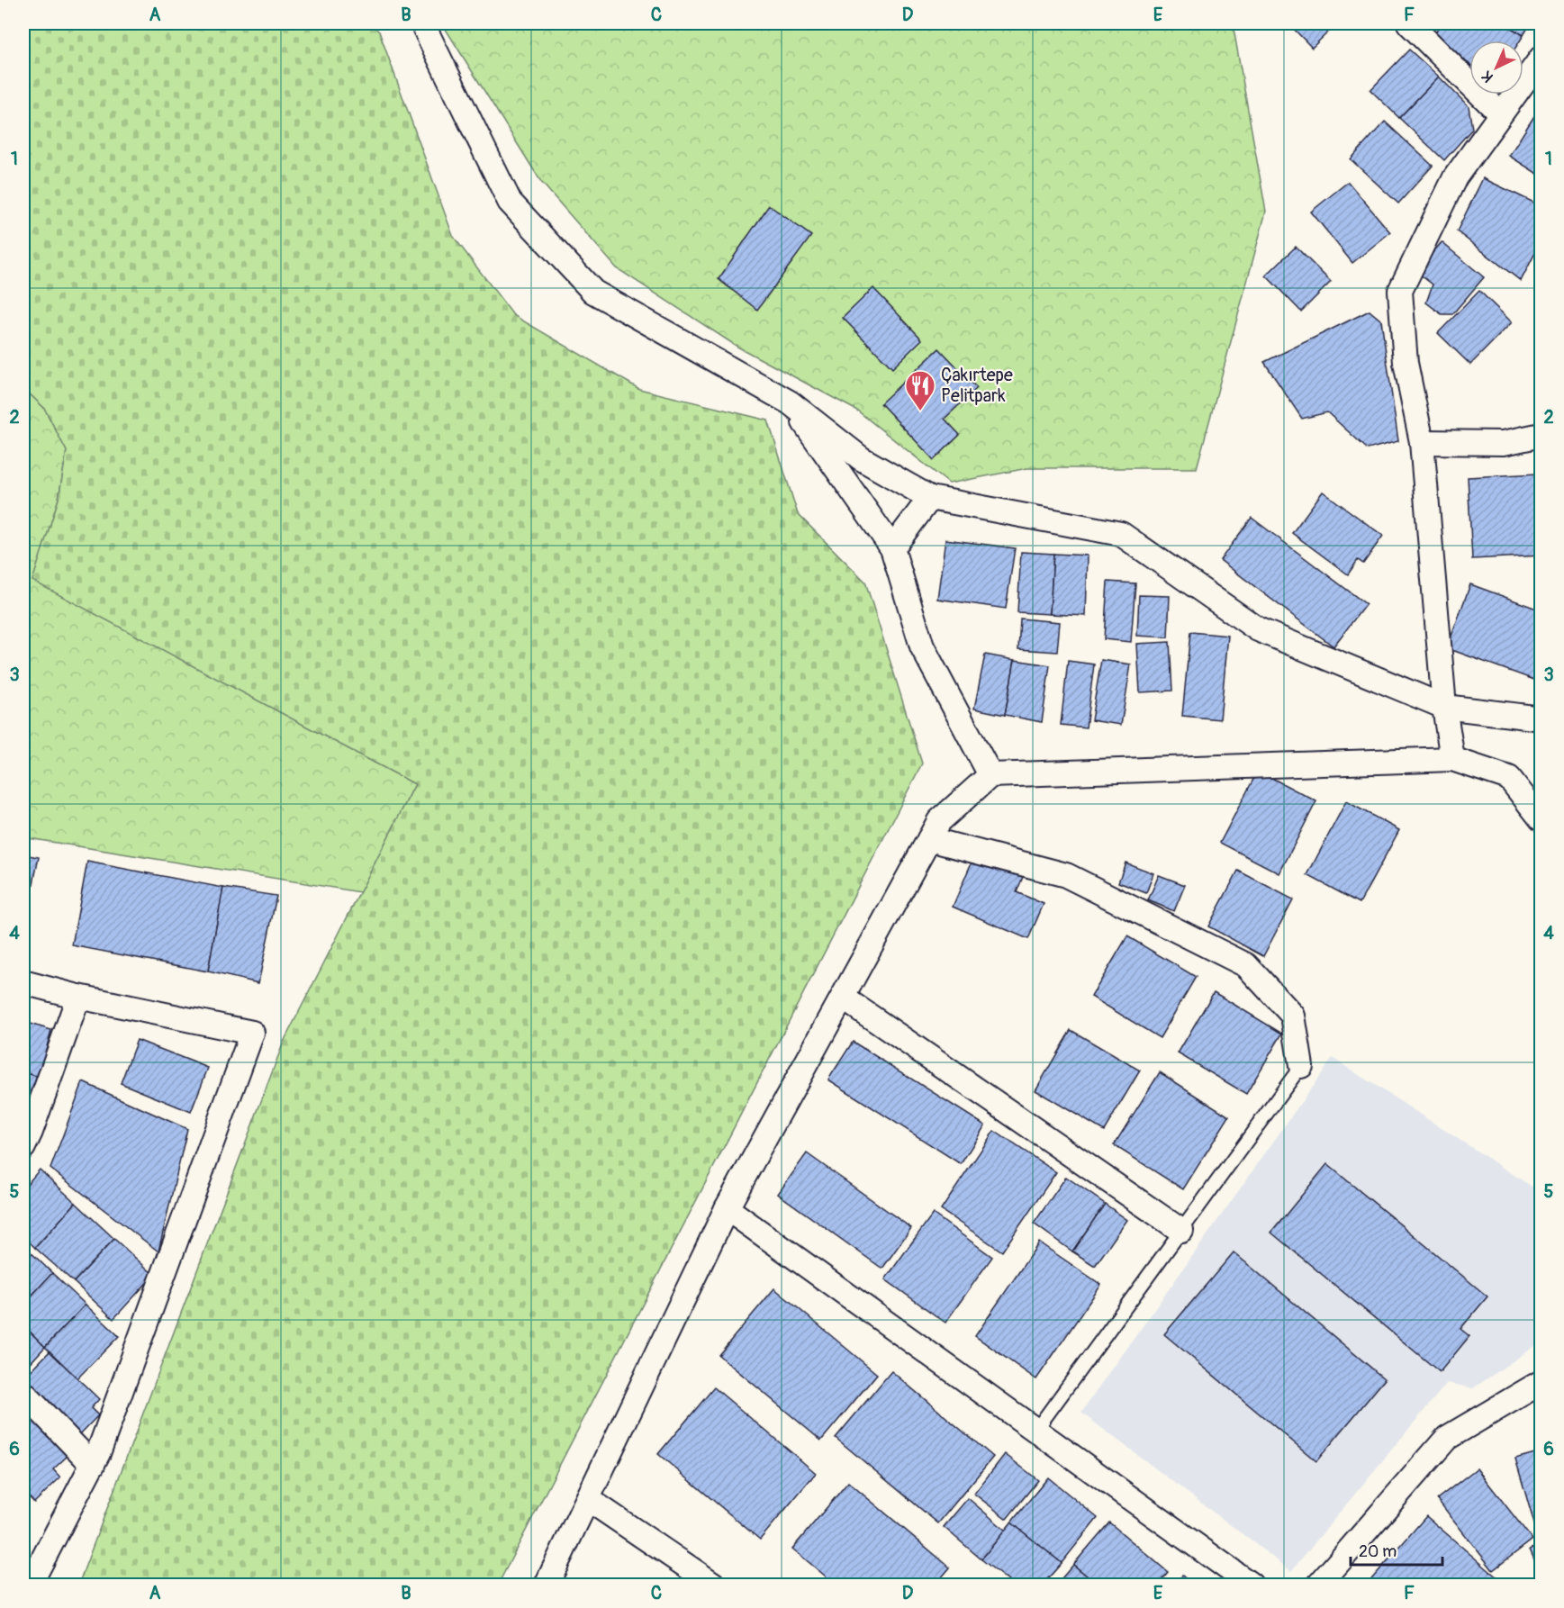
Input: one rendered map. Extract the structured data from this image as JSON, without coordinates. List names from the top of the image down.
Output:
{
  "places": {
    "restaurant": ["Çakırtepe Pelitpark"]
  },
  "scale_bar": "20 m",
  "north": "bottom left",
  "grid": {
    "columns": [
      "A",
      "B",
      "C",
      "D",
      "E",
      "F"
    ],
    "rows": [
      "1",
      "2",
      "3",
      "4",
      "5",
      "6"
    ]
  }
}
